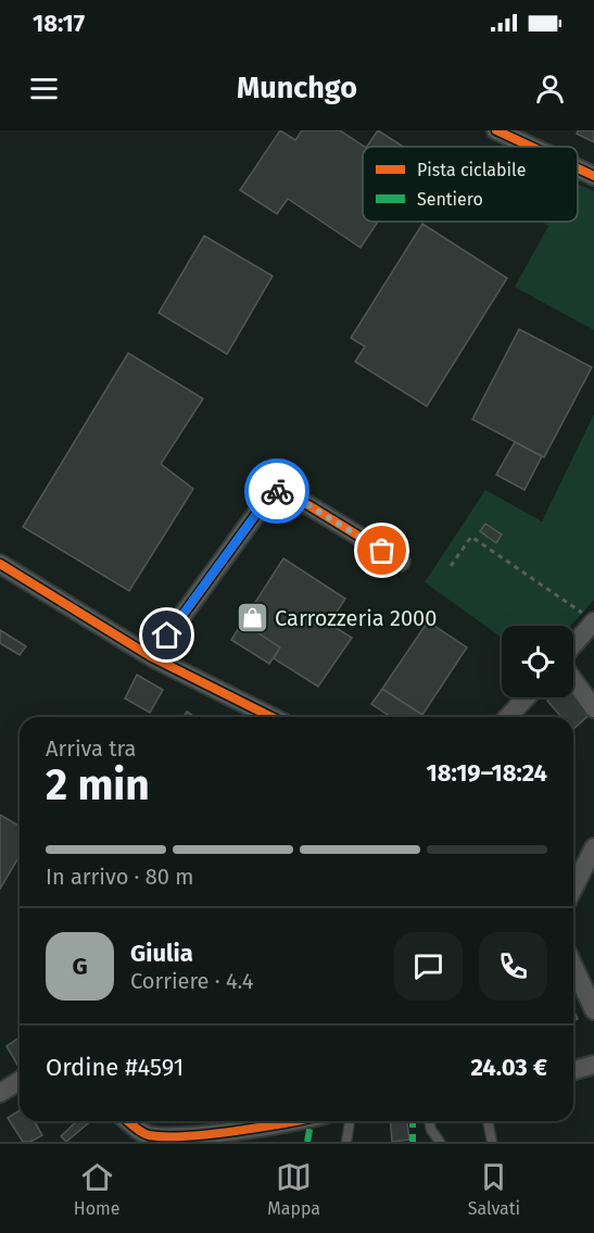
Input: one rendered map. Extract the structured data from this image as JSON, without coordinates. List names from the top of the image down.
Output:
{
  "places": {
    "shop": ["Carrozzeria 2000"]
  },
  "legend": ["Pista ciclabile", "Sentiero"],
  "page": {
    "status": "18:17",
    "header": "Munchgo",
    "heading": ["2 min", "Arriva tra", "18:19–18:24"],
    "panel": [
      "Giulia",
      "Corriere · 4.4",
      "Ordine #4591",
      "24.03 €"
    ],
    "bar": "In arrivo · 80 m",
    "round": "G",
    "tabs": ["Home", "Mappa", "Salvati"]
  }
}
